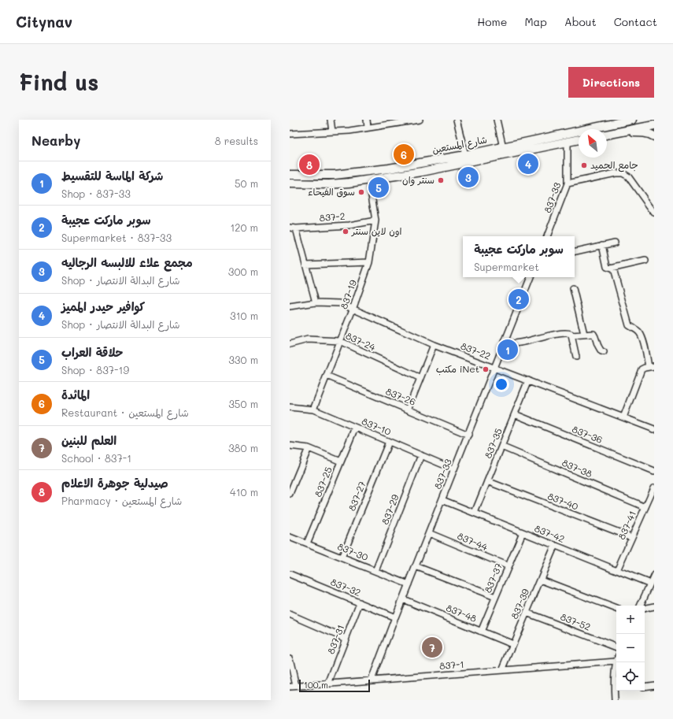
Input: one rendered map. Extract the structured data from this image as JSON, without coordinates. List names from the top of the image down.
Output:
{
  "streets": {
    "main road": ["شارع المستعين"],
    "street": [
      "837-33",
      "837-2",
      "837-19",
      "837-24",
      "837-22",
      "837-26",
      "837-10",
      "837-36",
      "837-35",
      "837-38",
      "837-25",
      "837-27",
      "837-40",
      "837-29",
      "837-41",
      "837-42",
      "837-44",
      "837-30",
      "837-37",
      "837-32",
      "837-39",
      "837-48",
      "837-52",
      "837-31",
      "837-1"
    ]
  },
  "crossings": [
    ["837-33", "837-22"],
    ["837-33", "837-26"],
    ["837-33", "837-10"],
    ["837-33", "837-42"],
    ["837-33", "837-44"],
    ["837-33", "837-30"],
    ["837-33", "837-32"],
    ["837-33", "837-48"],
    ["837-33", "837-1"],
    ["837-2", "837-19"],
    ["837-19", "837-24"],
    ["837-19", "837-22"],
    ["837-19", "837-26"],
    ["837-19", "837-10"],
    ["837-22", "837-35"],
    ["837-10", "837-25"],
    ["837-10", "837-27"],
    ["837-10", "837-29"],
    ["837-36", "837-35"],
    ["837-35", "837-38"],
    ["837-35", "837-40"],
    ["837-35", "837-42"],
    ["837-38", "837-41"],
    ["837-25", "837-30"],
    ["837-27", "837-30"],
    ["837-40", "837-41"],
    ["837-29", "837-30"],
    ["837-41", "837-42"],
    ["837-42", "837-37"],
    ["837-42", "837-39"],
    ["837-44", "837-37"],
    ["837-37", "837-48"],
    ["837-32", "837-31"],
    ["837-39", "837-48"],
    ["837-39", "837-52"],
    ["837-39", "837-1"],
    ["837-31", "837-1"]
  ],
  "places": [
    "جامع الحميد",
    "سنتر وان",
    "سوق الفيحاء",
    "اون لاين سنتر",
    "مكتب iNet"
  ],
  "scale_bar": "100 m",
  "north": "top left",
  "page": {
    "header": "Citynav",
    "nav": [
      "Home",
      "Map",
      "About",
      "Contact"
    ],
    "buttons": "Directions",
    "title": "Find us",
    "heading": ["Nearby", "8 results"],
    "pins": [
      "6",
      "4",
      "8",
      "3",
      "5",
      "2",
      "1",
      "7"
    ],
    "list": [
      {
        "mark": "1",
        "name": "شركة الماسة للتقسيط",
        "note": "Shop · 837-33",
        "value": "50 m"
      },
      {
        "mark": "2",
        "name": "سوبر ماركت عجيبة",
        "note": "Supermarket · 837-33",
        "value": "120 m"
      },
      {
        "mark": "3",
        "name": "مجمع علاء للالبسه الرجاليه",
        "note": "Shop · شارع البدالة الانتصار",
        "value": "300 m"
      },
      {
        "mark": "4",
        "name": "كوافير حيدر المميز",
        "note": "Shop · شارع البدالة الانتصار",
        "value": "310 m"
      },
      {
        "mark": "5",
        "name": "حلاقة العراب",
        "note": "Shop · 837-19",
        "value": "330 m"
      },
      {
        "mark": "6",
        "name": "المائدة",
        "note": "Restaurant · شارع المستعين",
        "value": "350 m"
      },
      {
        "mark": "7",
        "name": "العلم للبنين",
        "note": "School · 837-1",
        "value": "380 m"
      },
      {
        "mark": "8",
        "name": "صيدلية جوهرة الاعلام",
        "note": "Pharmacy · شارع المستعين",
        "value": "410 m"
      }
    ],
    "popup": ["سوبر ماركت عجيبة", "Supermarket"],
    "map_buttons": ["+", "−"],
    "scale": "100 m"
  }
}
